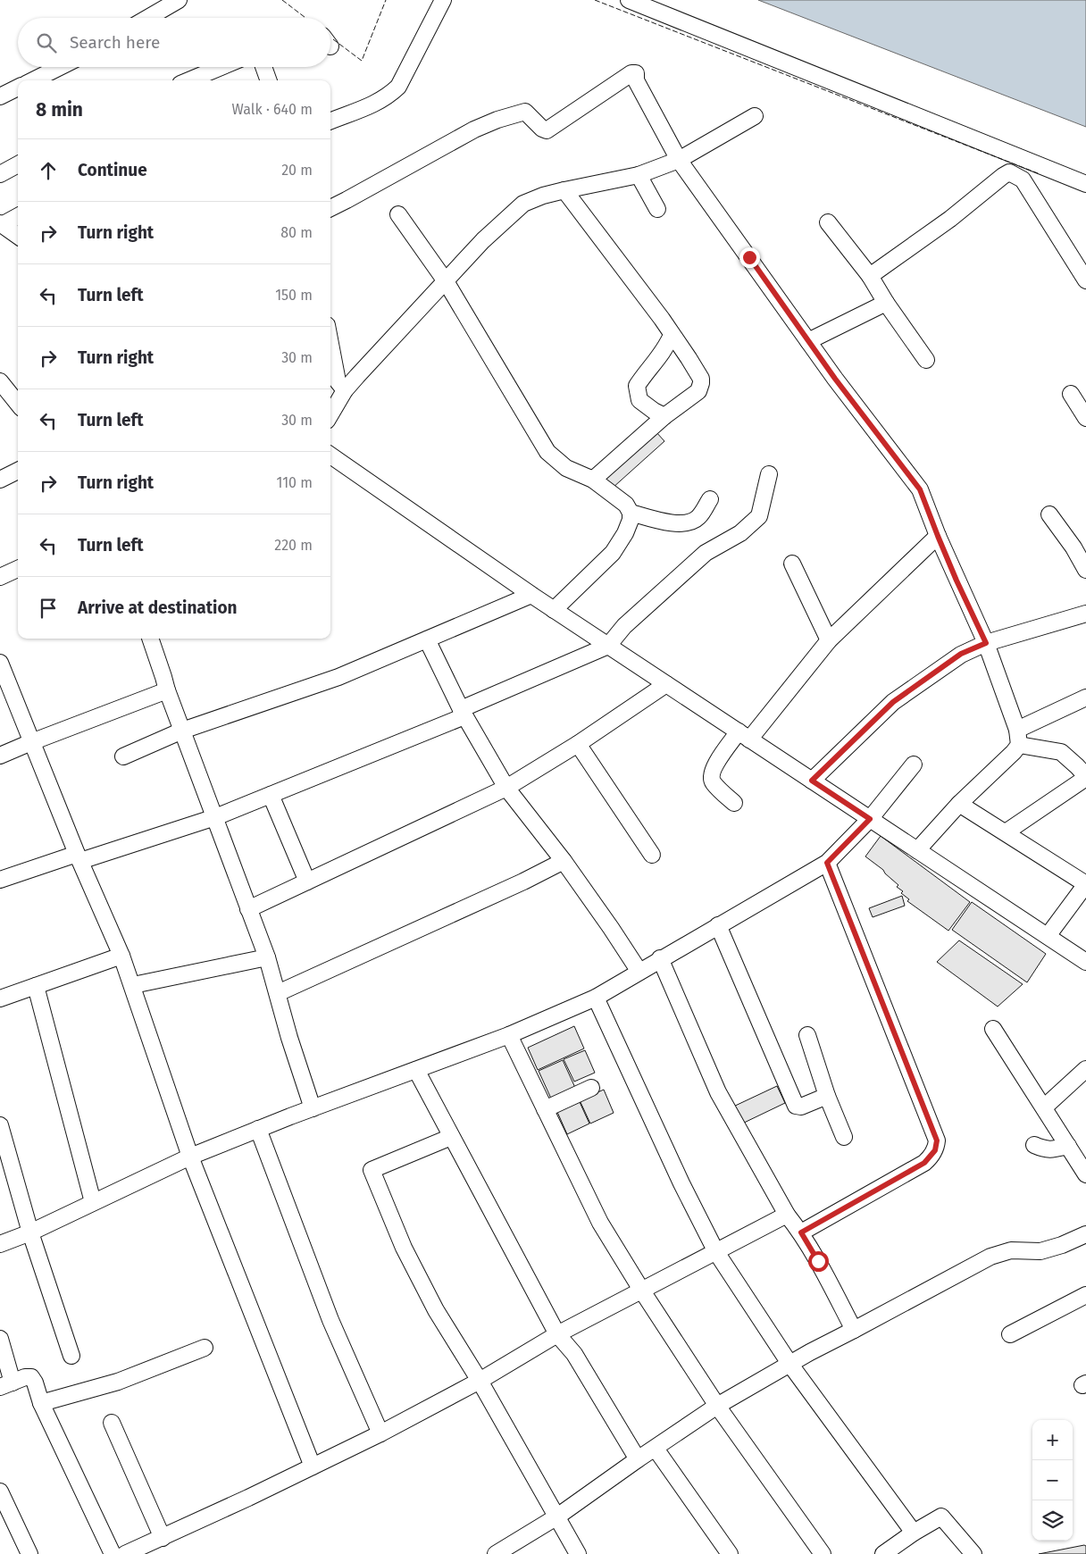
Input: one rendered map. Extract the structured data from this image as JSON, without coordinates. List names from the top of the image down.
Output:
{
  "page": {
    "search": "Search here",
    "heading": ["8 min", "Walk · 640 m"],
    "list": [
      ["Continue", "20 m"],
      ["Turn right", "80 m"],
      ["Turn left", "150 m"],
      ["Turn right", "30 m"],
      ["Turn left", "30 m"],
      ["Turn right", "110 m"],
      ["Turn left", "220 m"],
      "Arrive at destination"
    ],
    "map_buttons": ["+", "−"]
  }
}
